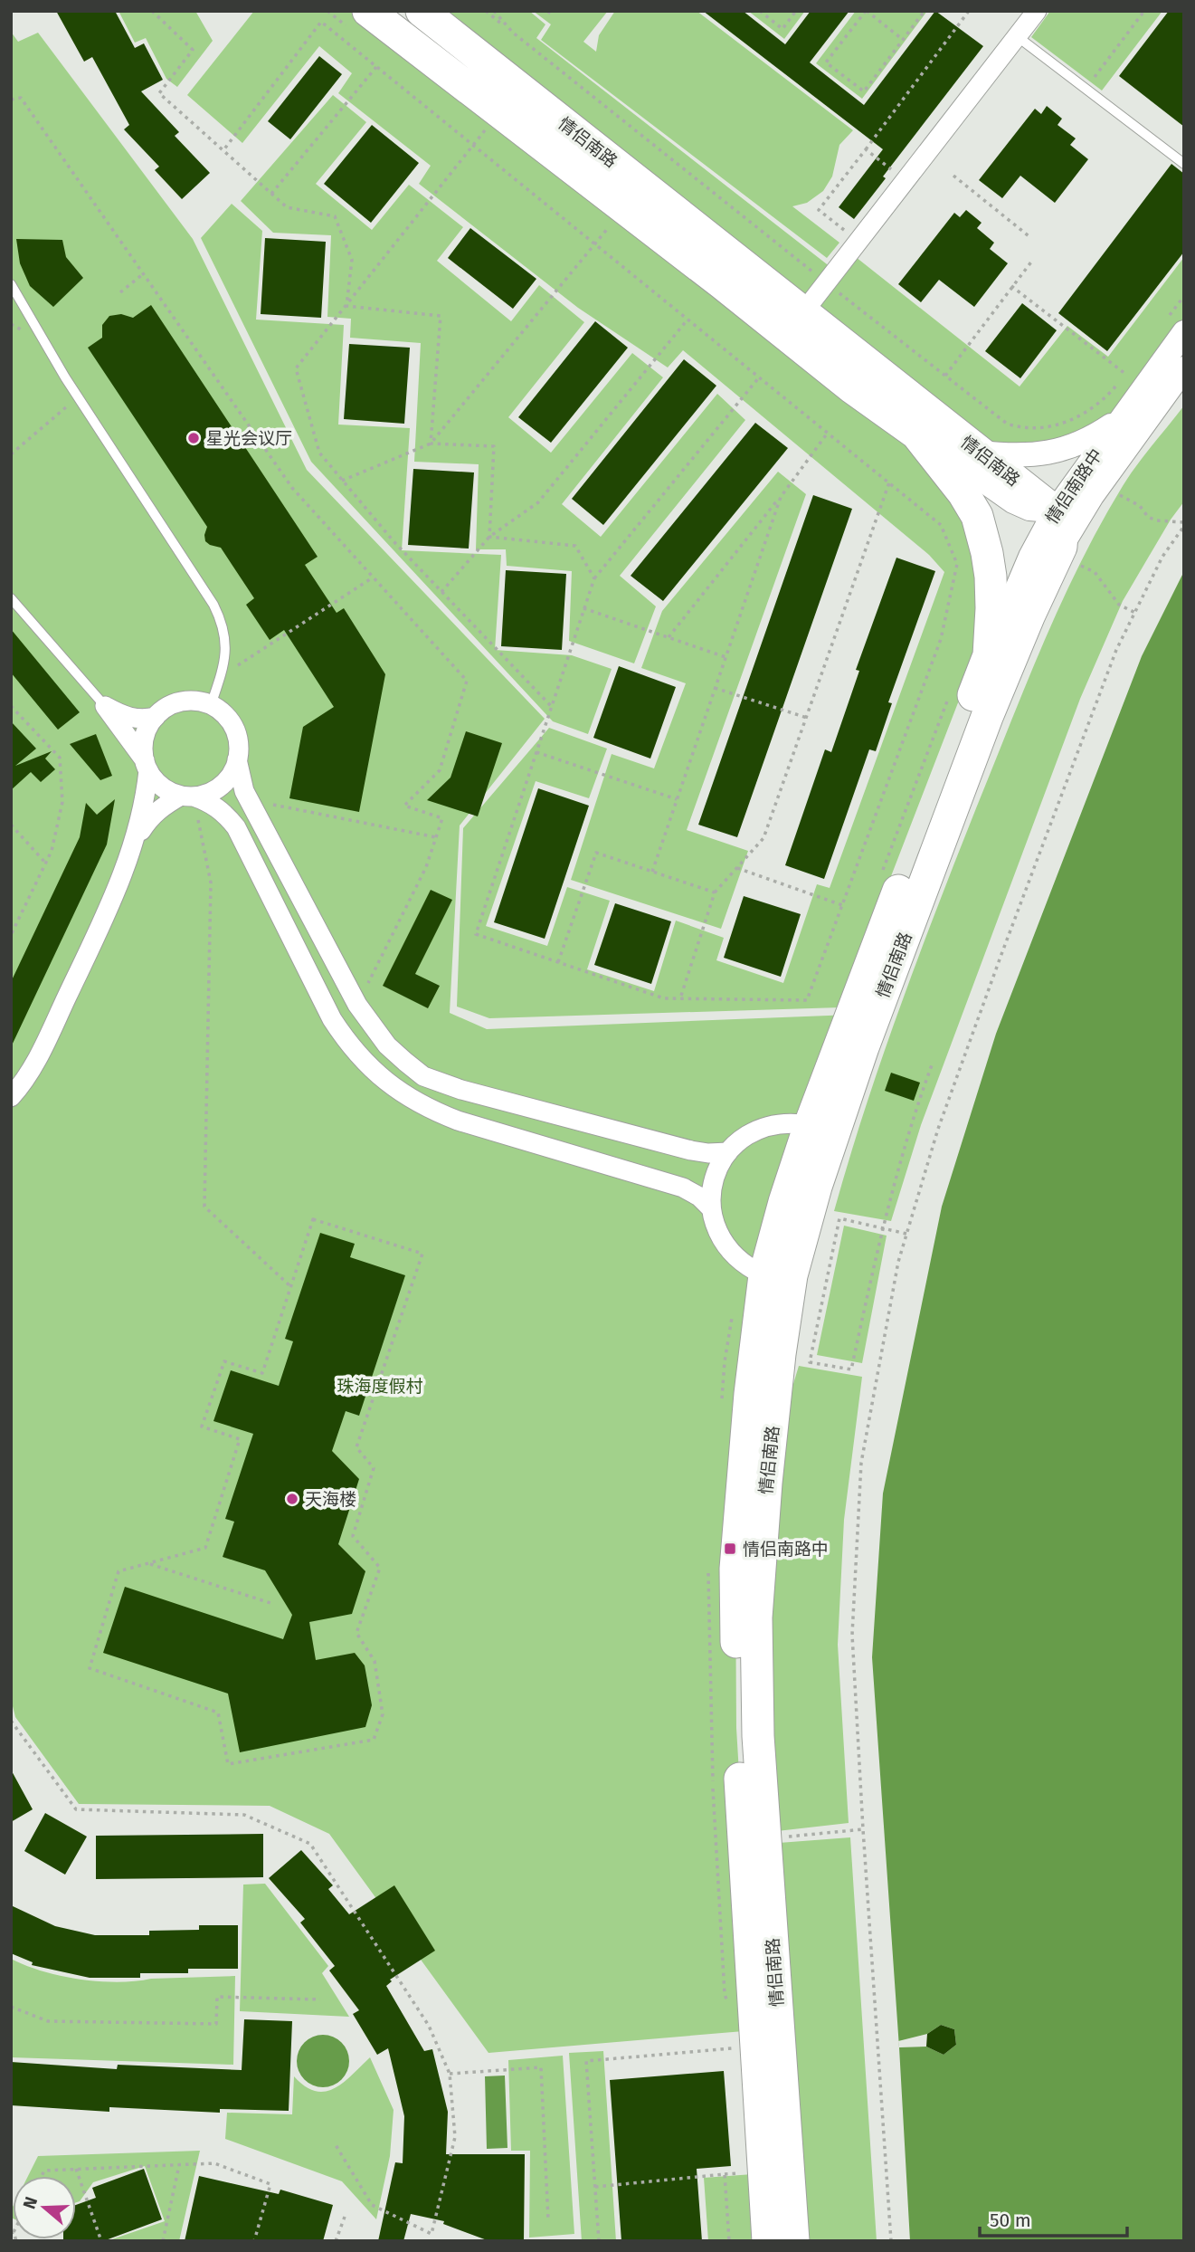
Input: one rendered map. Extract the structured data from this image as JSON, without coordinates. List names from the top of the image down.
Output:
{
  "streets": {
    "highway": ["情侣南路"],
    "street": ["情侣南路中"]
  },
  "crossings": [
    ["情侣南路", "情侣南路中"]
  ],
  "parks": ["珠海度假村"],
  "places": {
    "other": ["星光会议厅", "天海楼"],
    "transit": ["情侣南路中"]
  },
  "scale_bar": "50 m",
  "north": "left"
}
